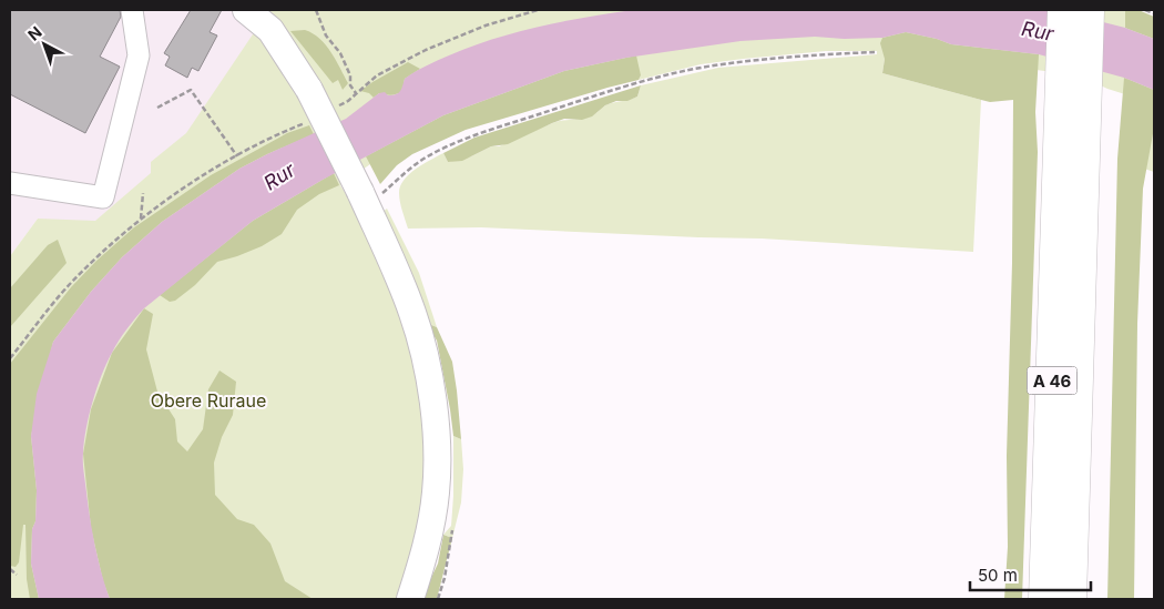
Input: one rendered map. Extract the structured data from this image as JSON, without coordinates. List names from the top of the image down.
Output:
{
  "streets": {
    "highway": ["A 46"]
  },
  "water": ["Rur"],
  "parks": ["Obere Ruraue"],
  "scale_bar": "50 m",
  "north": "top left"
}
